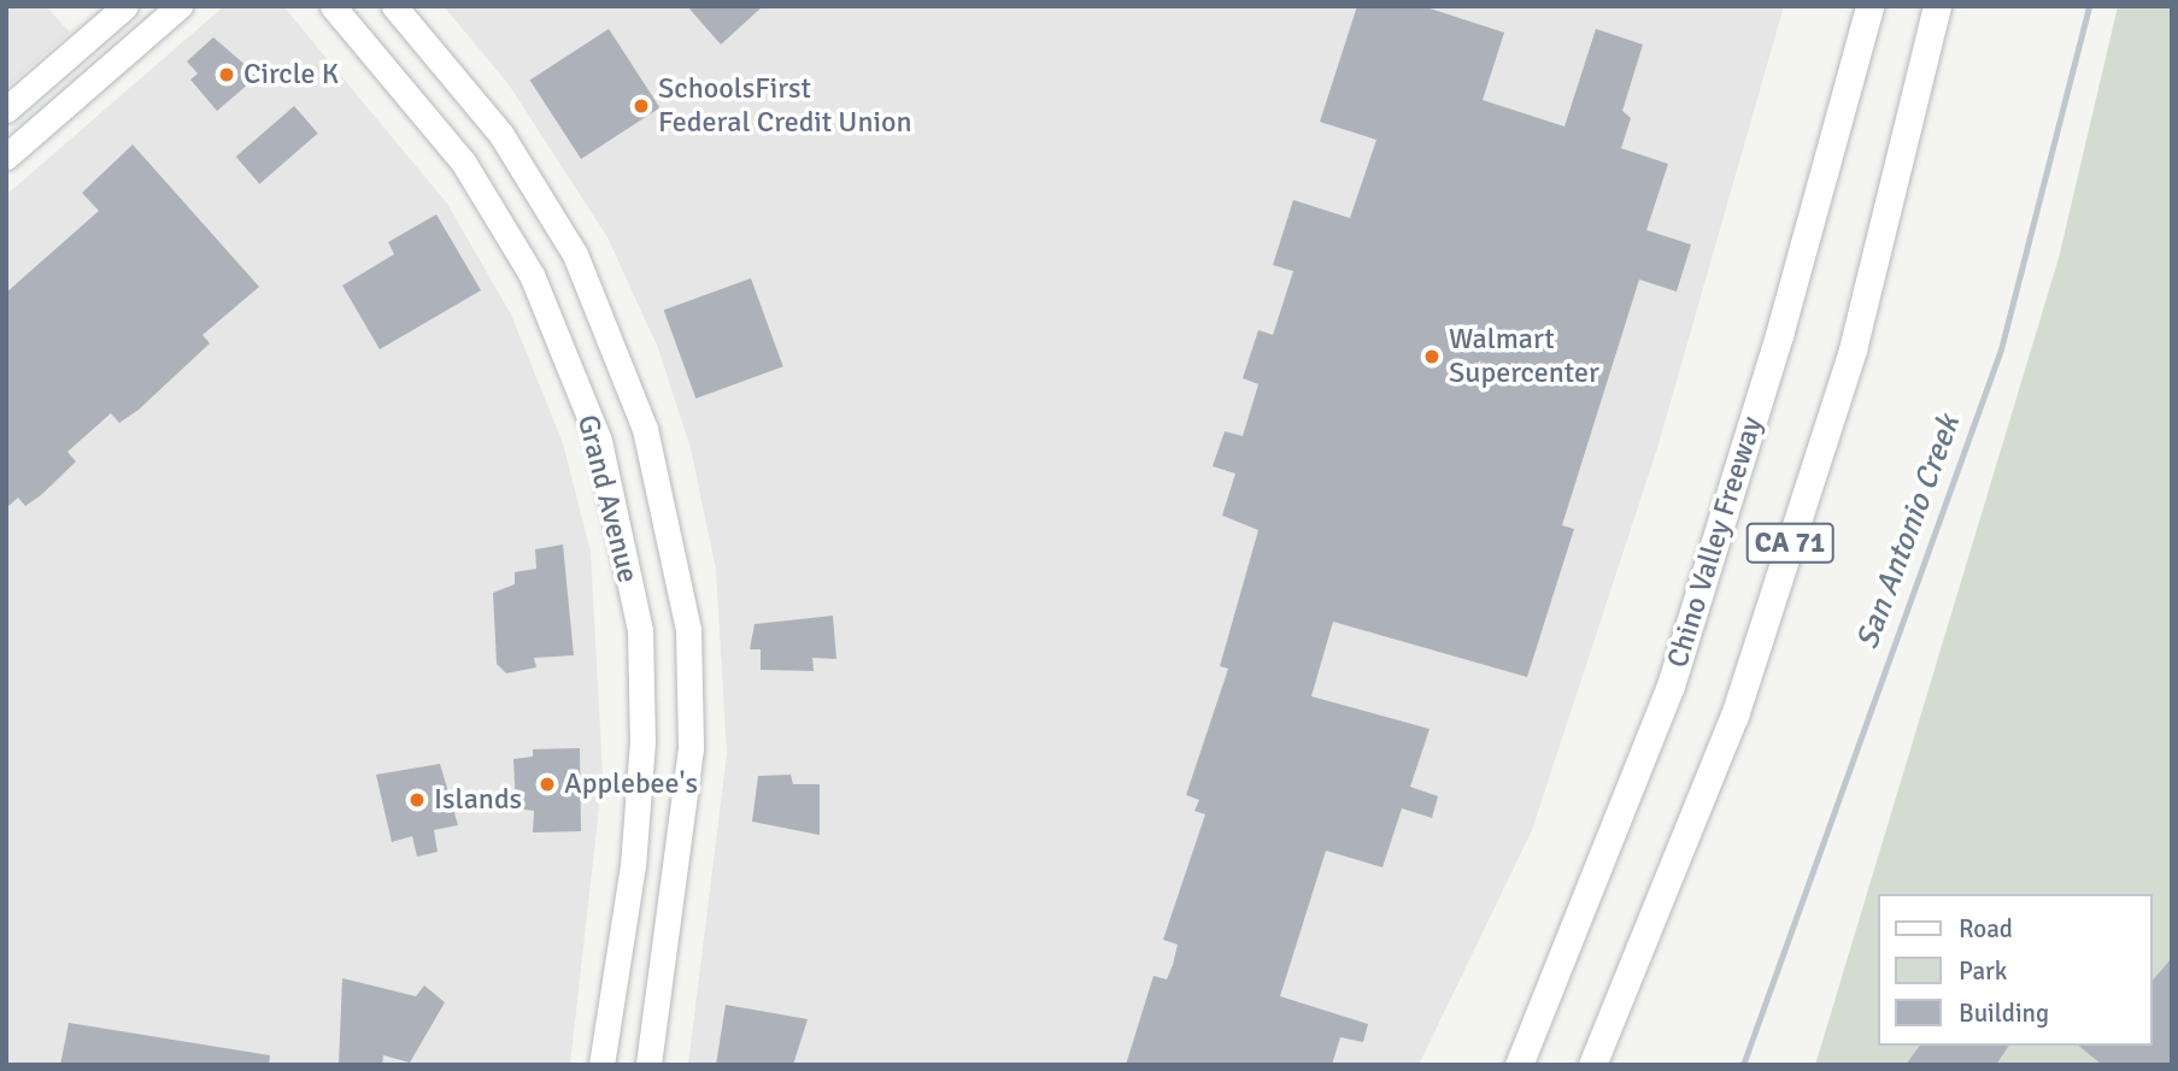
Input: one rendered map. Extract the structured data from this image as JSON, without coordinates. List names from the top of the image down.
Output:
{
  "streets": {
    "highway": ["Chino Valley Freeway", "CA 71"],
    "main road": ["Grand Avenue"]
  },
  "water": ["San Antonio Creek"],
  "places": [
    "Circle K",
    "SchoolsFirst Federal Credit Union",
    "Walmart Supercenter",
    "Applebee's",
    "Islands"
  ],
  "legend": ["Road", "Park", "Building"]
}
